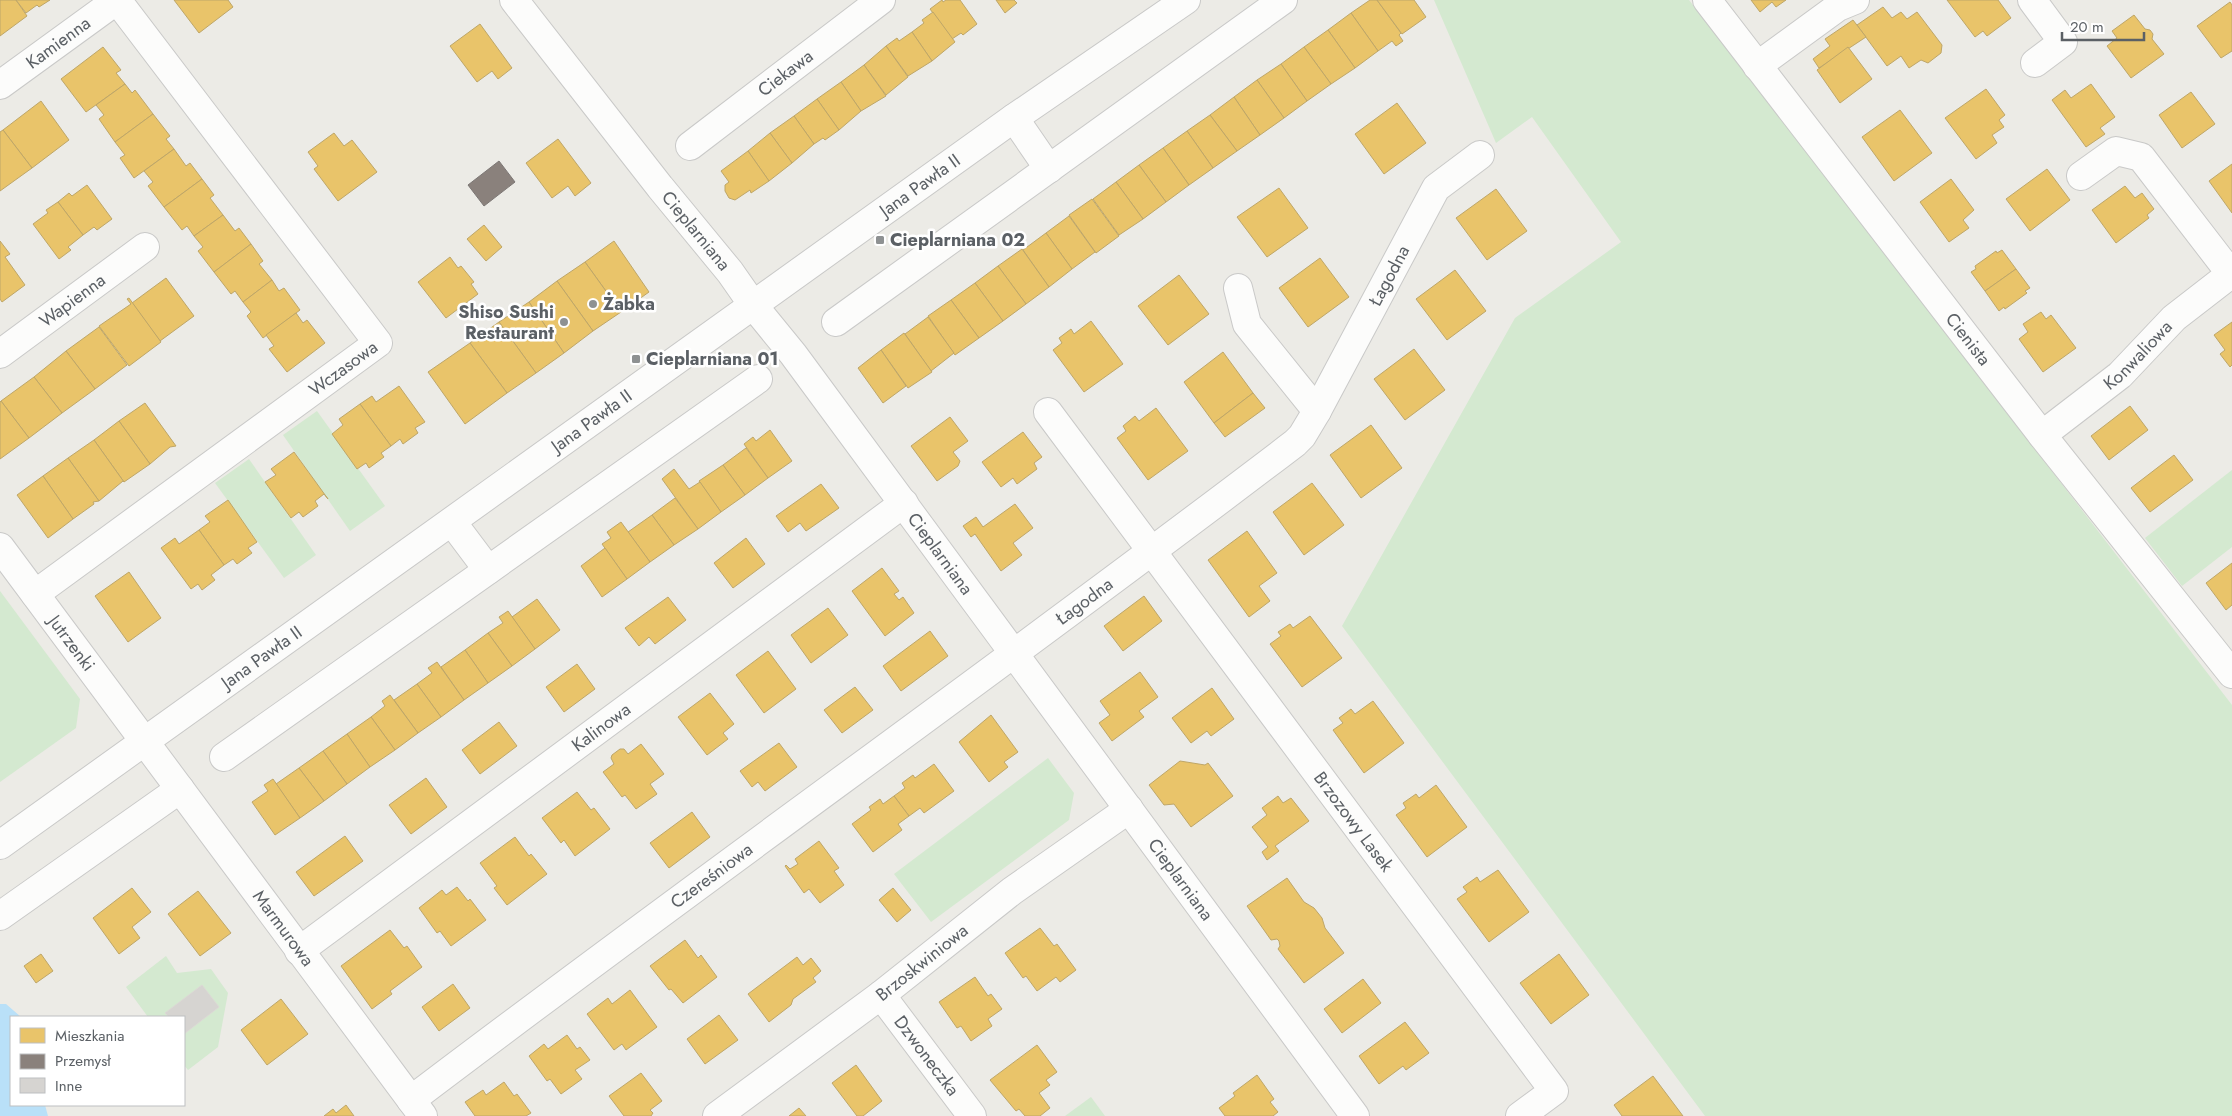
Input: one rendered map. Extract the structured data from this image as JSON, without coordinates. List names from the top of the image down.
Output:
{
  "streets": {
    "street": [
      "Kamienna",
      "Ciekawa",
      "Jana Pawła II",
      "Cieplarniana",
      "Łagodna",
      "Wapienna",
      "Cienista",
      "Konwaliowa",
      "Wczasowa",
      "Jutrzenki",
      "Kalinowa",
      "Brzozowy Lasek",
      "Czereśniowa",
      "Marmurowa",
      "Brzoskwiniowa",
      "Dzwoneczka"
    ]
  },
  "crossings": [
    ["Kamienna", "Wczasowa"],
    ["Jana Pawła II", "Cieplarniana"],
    ["Jana Pawła II", "Jutrzenki"],
    ["Jana Pawła II", "Marmurowa"],
    ["Cieplarniana", "Łagodna"],
    ["Cieplarniana", "Kalinowa"],
    ["Cieplarniana", "Czereśniowa"],
    ["Cieplarniana", "Brzoskwiniowa"],
    ["Łagodna", "Brzozowy Lasek"],
    ["Łagodna", "Czereśniowa"],
    ["Cienista", "Konwaliowa"],
    ["Wczasowa", "Jutrzenki"],
    ["Jutrzenki", "Marmurowa"],
    ["Kalinowa", "Marmurowa"],
    ["Czereśniowa", "Marmurowa"],
    ["Brzoskwiniowa", "Dzwoneczka"]
  ],
  "places": {
    "transit": ["Cieplarniana 02", "Cieplarniana 01"],
    "other": ["Żabka", "Shiso Sushi Restaurant"]
  },
  "legend": ["Mieszkania", "Przemysł", "Inne"],
  "scale_bar": "20 m"
}
